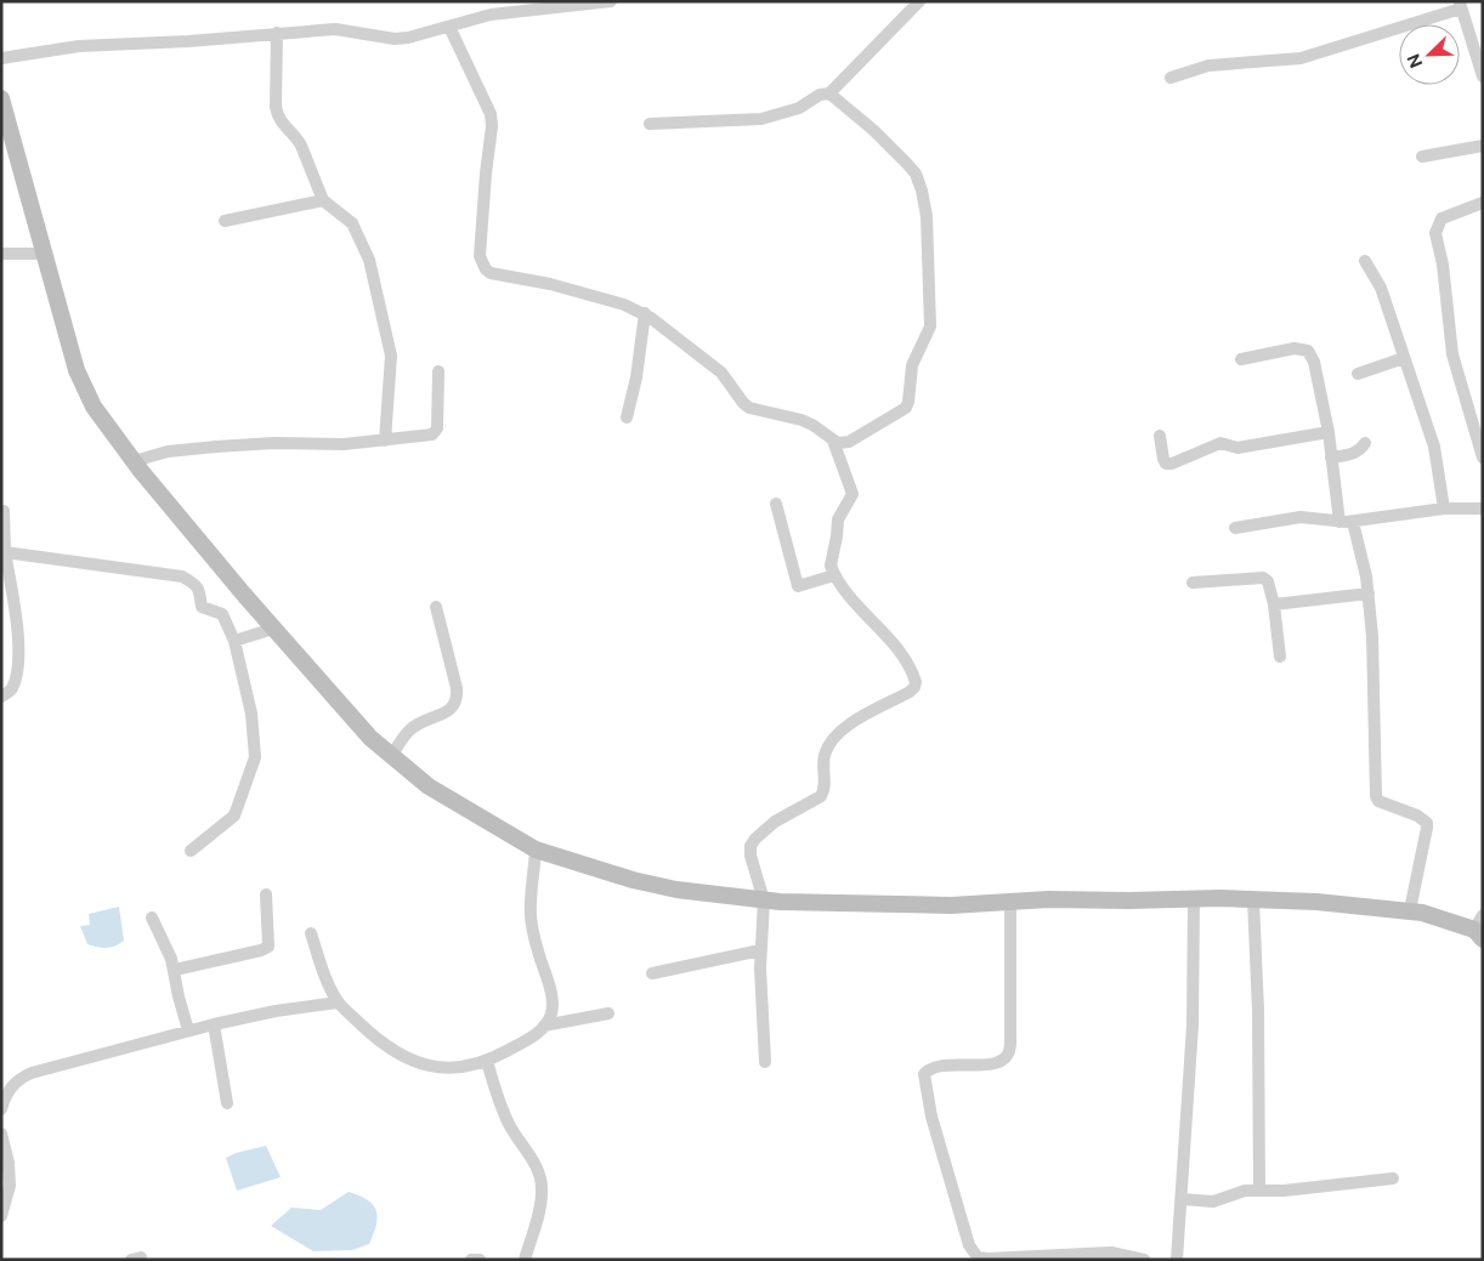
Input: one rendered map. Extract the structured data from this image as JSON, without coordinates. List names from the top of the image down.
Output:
{
  "north": "bottom left"
}
